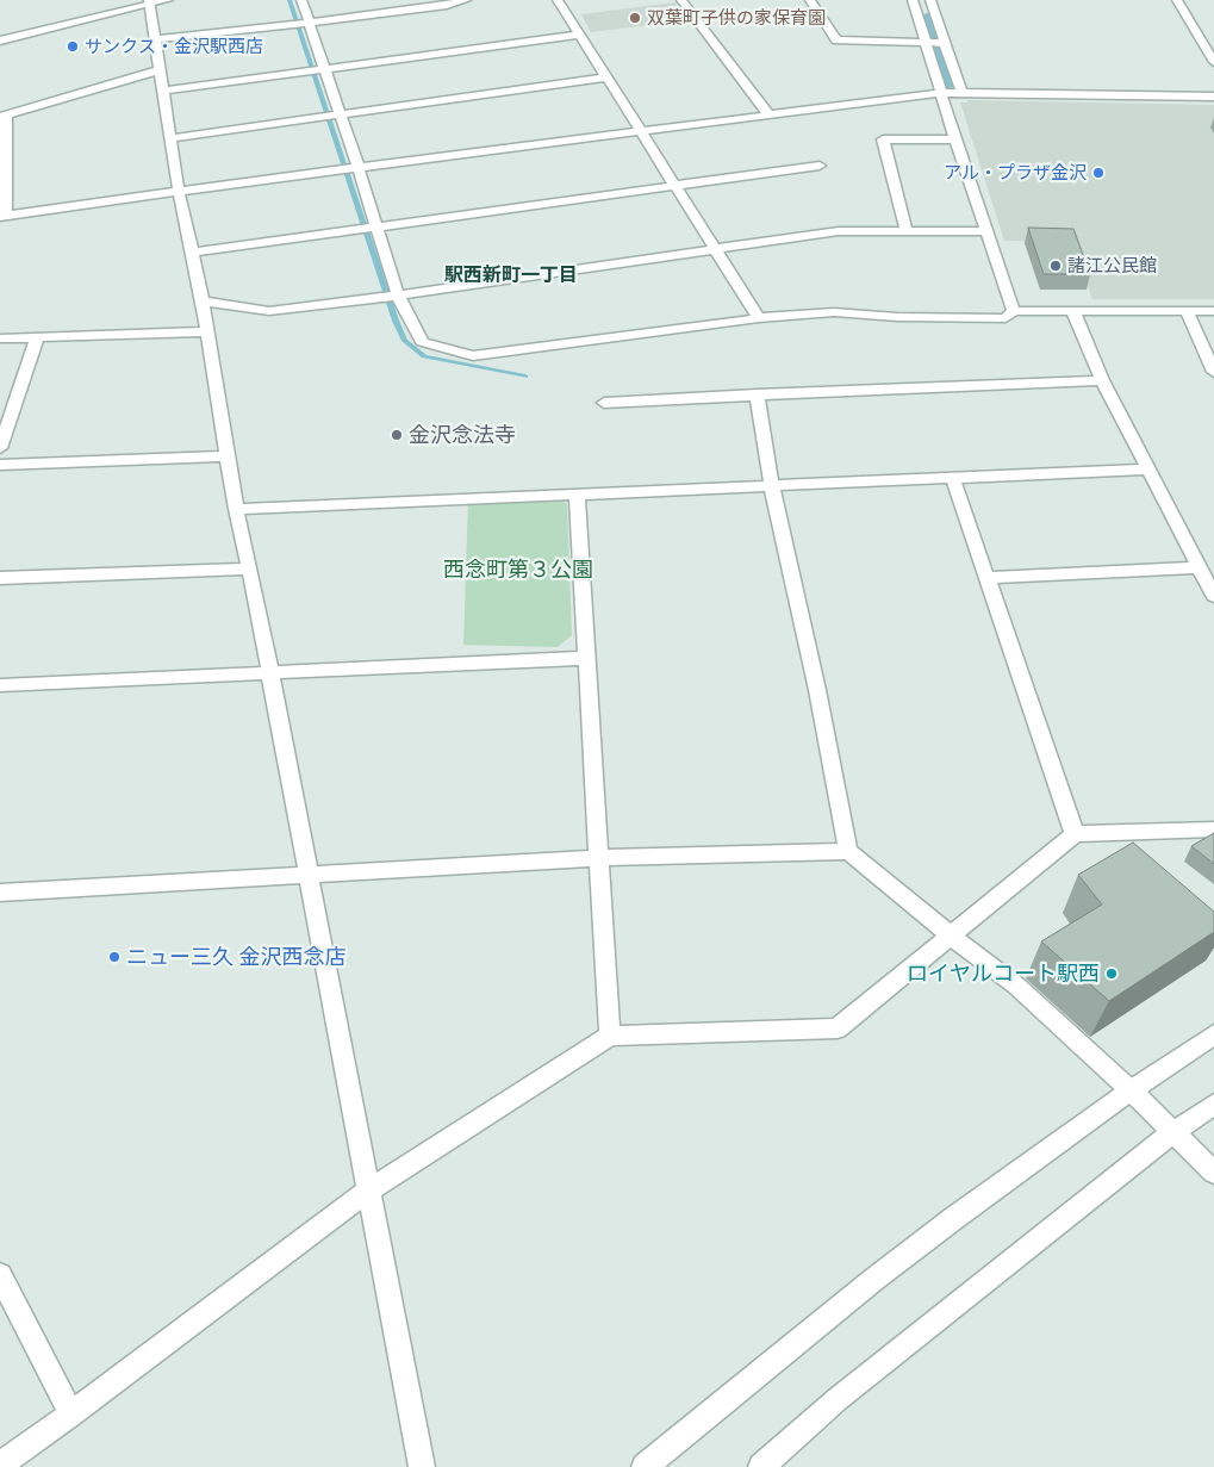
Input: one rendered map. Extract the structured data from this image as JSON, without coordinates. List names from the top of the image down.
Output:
{
  "districts": ["駅西新町一丁目"],
  "parks": ["西念町第３公園"],
  "places": [
    "双葉町子供の家保育園",
    "サンクス・金沢駅西店",
    "アル・プラザ金沢",
    "諸江公民館",
    "金沢念法寺",
    "ニュー三久 金沢西念店",
    "ロイヤルコート駅西"
  ]
}
